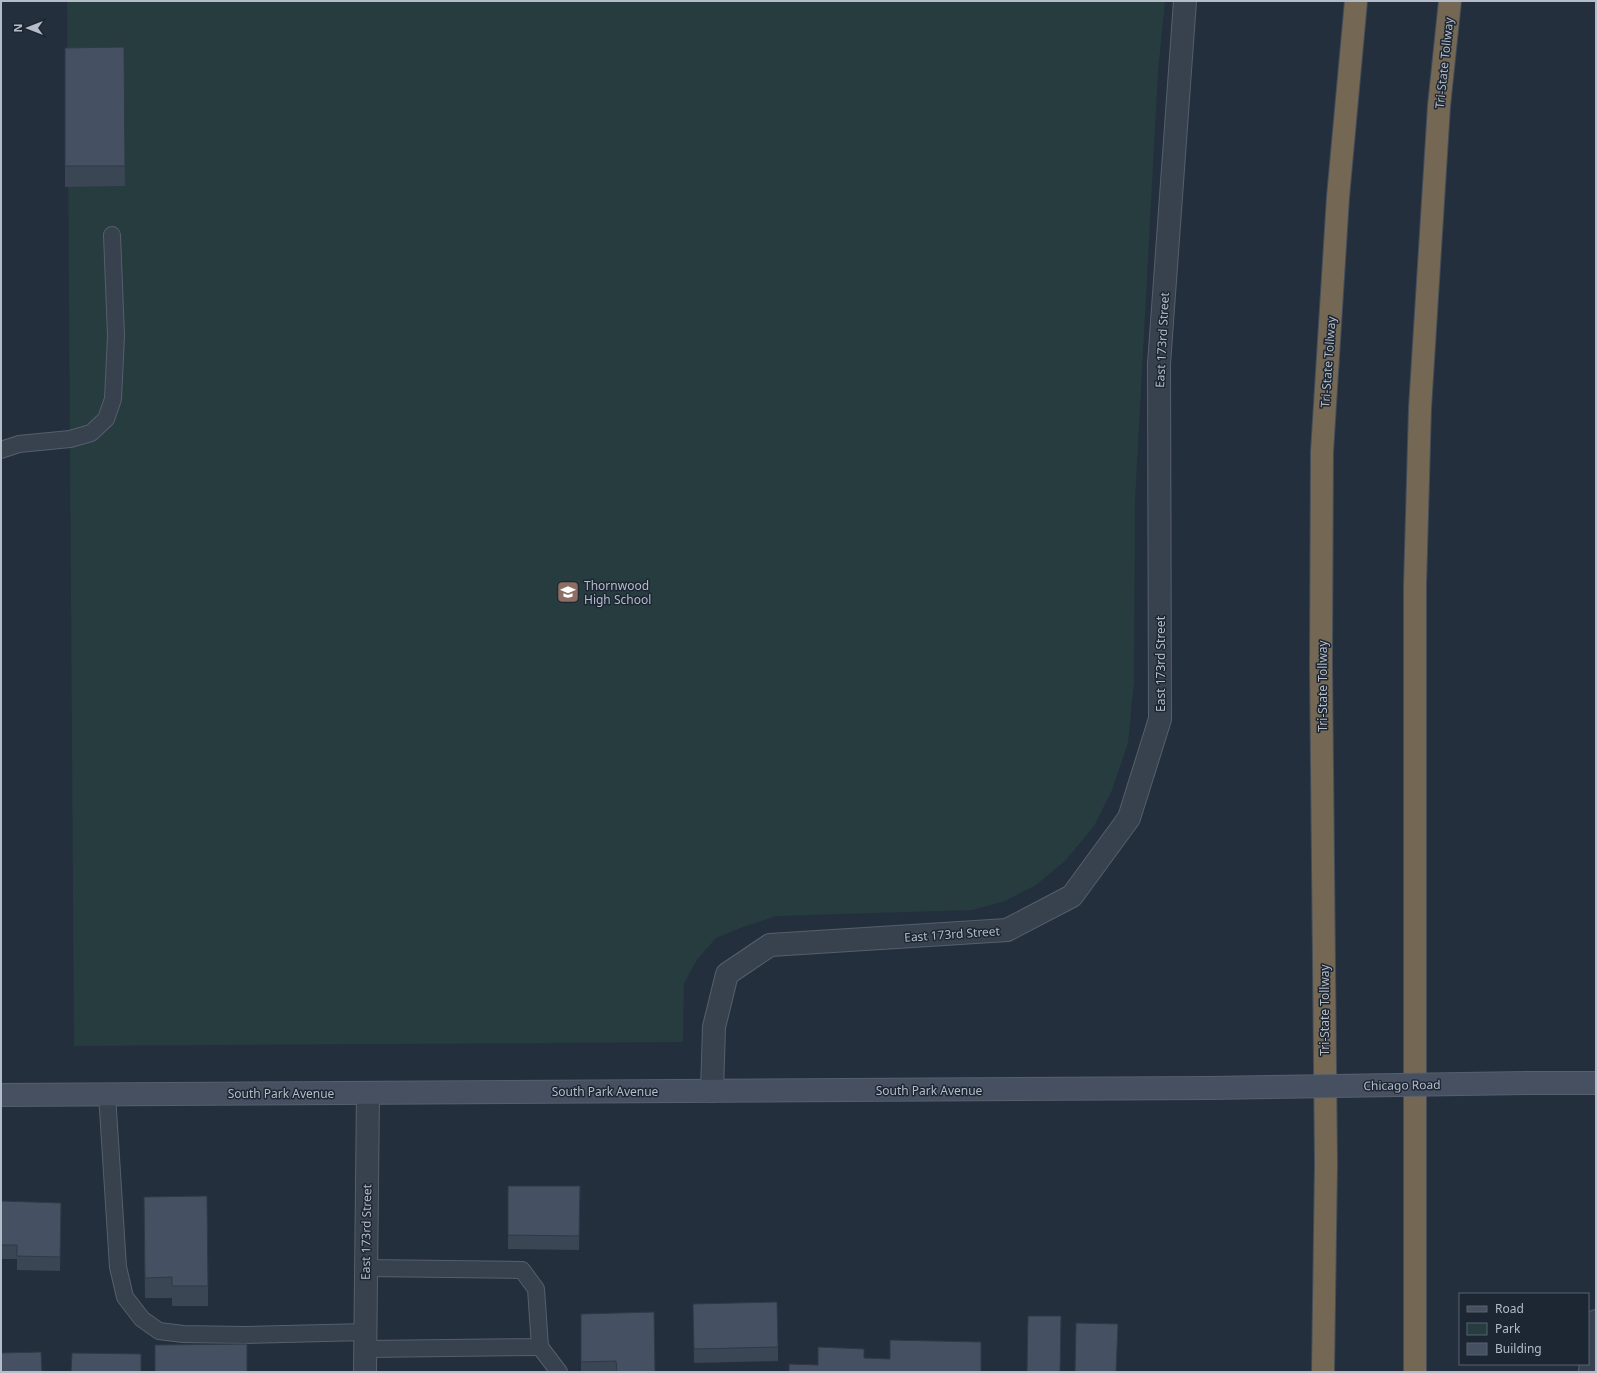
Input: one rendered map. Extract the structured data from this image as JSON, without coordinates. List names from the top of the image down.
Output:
{
  "streets": {
    "highway": ["Tri-State Tollway"],
    "street": ["East 173rd Street", "Chicago Road", "South Park Avenue"]
  },
  "crossings": [
    ["East 173rd Street", "South Park Avenue"],
    ["Chicago Road", "South Park Avenue"]
  ],
  "places": {
    "school or university": ["Thornwood High School"]
  },
  "legend": ["Road", "Park", "Building"],
  "north": "left"
}
